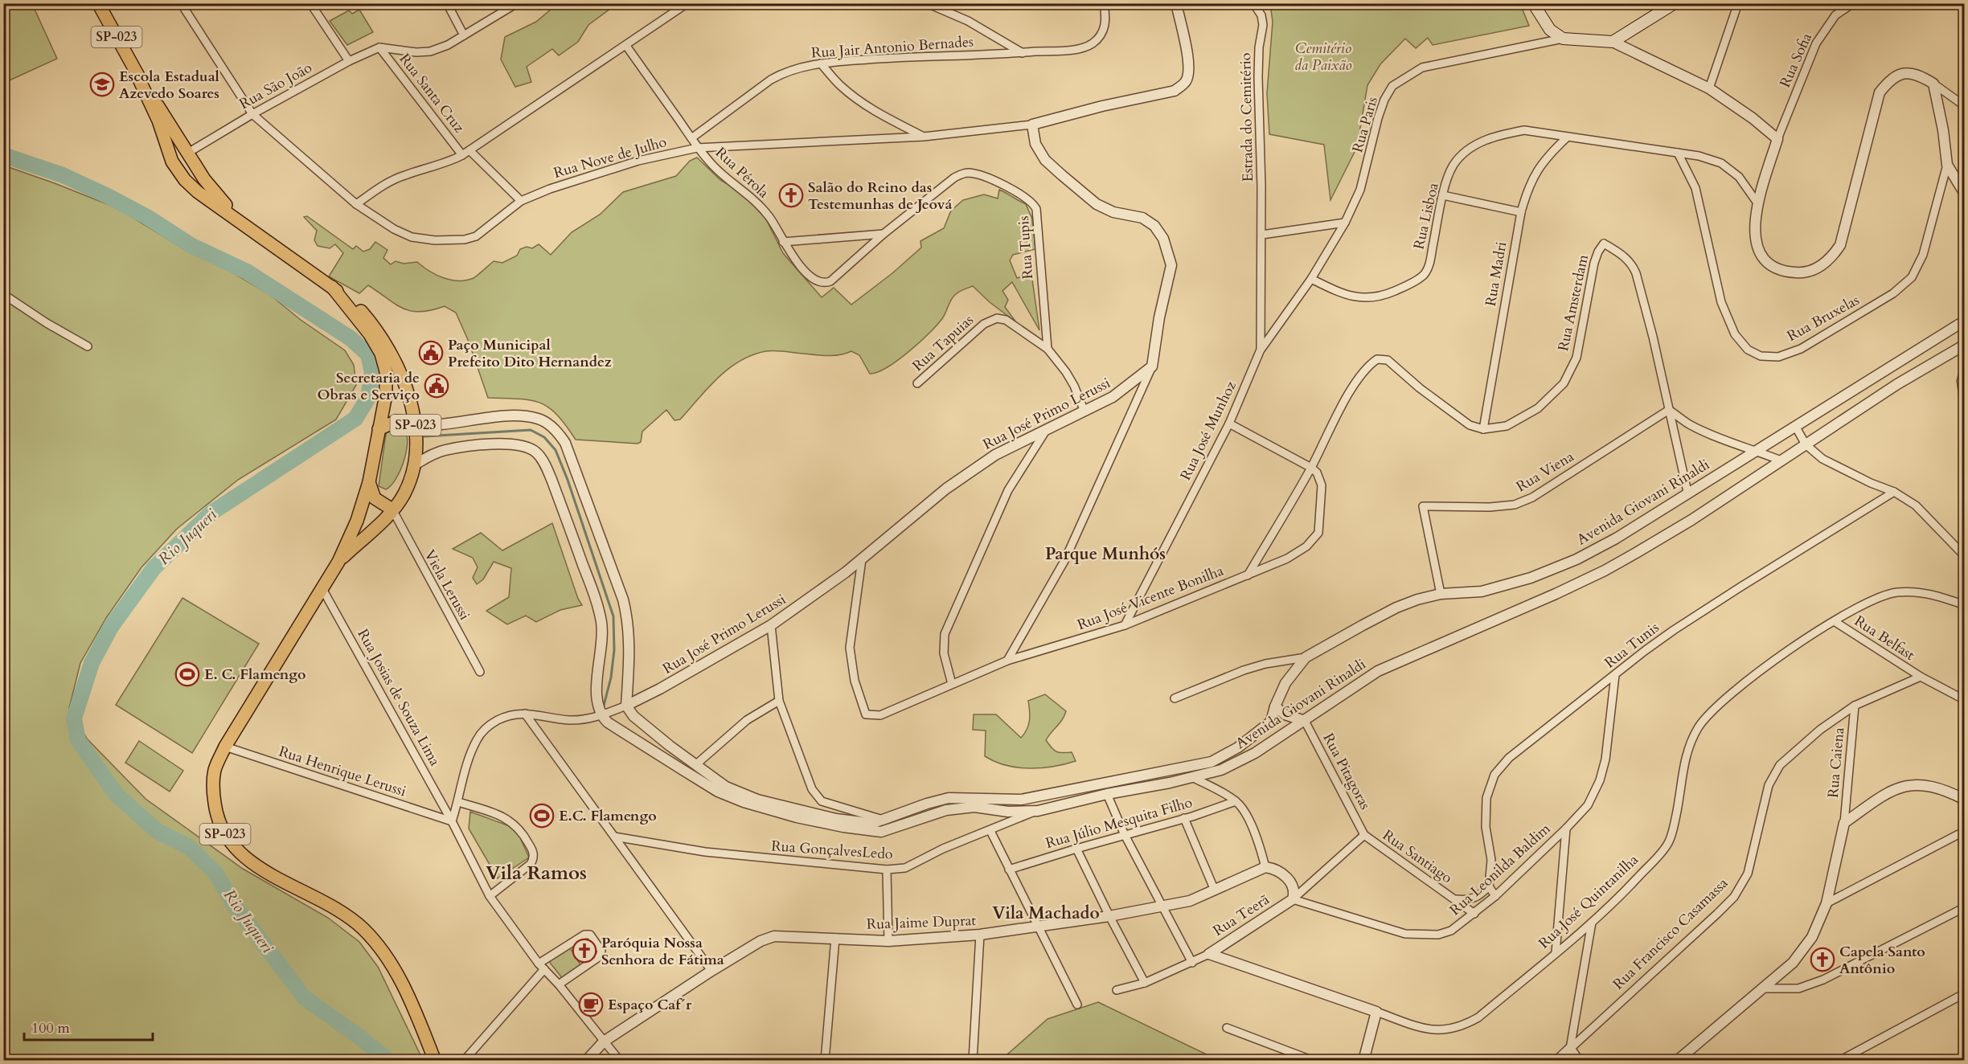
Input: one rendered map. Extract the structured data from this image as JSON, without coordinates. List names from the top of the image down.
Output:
{
  "streets": {
    "main road": ["SP-023"],
    "street": [
      "Rua Jair Antonio Bernades",
      "Rua Sofia",
      "Rua São João",
      "Rua Santa Cruz",
      "Estrada do Cemitério",
      "Rua Paris",
      "Rua Nove de Julho",
      "Rua Pérola",
      "Rua Lisboa",
      "Rua Tupis",
      "Rua Madri",
      "Rua Amsterdam",
      "Rua Bruxelas",
      "Rua Tapuias",
      "Rua José Primo Lerussi",
      "Rua José Munhoz",
      "Rua Viena",
      "Avenida Giovani Rinaldi",
      "Viela Lerussi",
      "Rua José Vicente Bonilha",
      "Rua Belfast",
      "Rua Tunis",
      "Rua Josias de Souza Lima",
      "Rua Caiena",
      "Rua Henrique Lerussi",
      "Rua Pitagoras",
      "Rua Júlio Mesquita Filho",
      "Rua GonçalvesLedo",
      "Rua Santiago",
      "Rua Leonilda Baldim",
      "Rua José Quintanilha",
      "Rua Teerã",
      "Rua Jaime Duprat",
      "Rua Francisco Casamassa"
    ]
  },
  "crossings": [
    ["SP-023", "Rua São João"],
    ["SP-023", "Viela Lerussi"],
    ["SP-023", "Rua Josias de Souza Lima"],
    ["SP-023", "Rua Henrique Lerussi"],
    ["Rua Jair Antonio Bernades", "Rua Pérola"],
    ["Rua São João", "Rua Santa Cruz"],
    ["Rua São João", "Rua Nove de Julho"],
    ["Rua Santa Cruz", "Rua Nove de Julho"],
    ["Estrada do Cemitério", "Rua José Munhoz"],
    ["Rua Paris", "Rua Lisboa"],
    ["Rua Paris", "Rua José Munhoz"],
    ["Rua Nove de Julho", "Rua Pérola"],
    ["Rua Pérola", "Rua Tupis"],
    ["Rua Lisboa", "Rua Madri"],
    ["Rua Lisboa", "Rua Bruxelas"],
    ["Rua Tupis", "Rua Tapuias"],
    ["Rua Madri", "Rua Amsterdam"],
    ["Rua Amsterdam", "Rua Viena"],
    ["Rua Amsterdam", "Avenida Giovani Rinaldi"],
    ["Rua Tapuias", "Rua José Primo Lerussi"],
    ["Rua José Primo Lerussi", "Avenida Giovani Rinaldi"],
    ["Rua José Primo Lerussi", "Rua José Vicente Bonilha"],
    ["Rua José Primo Lerussi", "Rua Josias de Souza Lima"],
    ["Rua José Primo Lerussi", "Rua Henrique Lerussi"],
    ["Rua José Munhoz", "Rua José Vicente Bonilha"],
    ["Rua Viena", "Avenida Giovani Rinaldi"],
    ["Avenida Giovani Rinaldi", "Rua Pitagoras"],
    ["Avenida Giovani Rinaldi", "Rua GonçalvesLedo"],
    ["Rua Belfast", "Rua José Quintanilha"],
    ["Rua Belfast", "Rua Francisco Casamassa"],
    ["Rua Tunis", "Rua Leonilda Baldim"],
    ["Rua Josias de Souza Lima", "Rua Henrique Lerussi"],
    ["Rua Josias de Souza Lima", "Rua Jaime Duprat"],
    ["Rua Caiena", "Rua Francisco Casamassa"],
    ["Rua Pitagoras", "Rua Santiago"],
    ["Rua Pitagoras", "Rua Teerã"],
    ["Rua Santiago", "Rua Teerã"],
    ["Rua Leonilda Baldim", "Rua Teerã"],
    ["Rua José Quintanilha", "Rua Teerã"]
  ],
  "districts": ["Parque Munhós", "Vila Ramos", "Vila Machado"],
  "water": ["Rio Juqueri"],
  "parks": ["Cemitério da Paixão"],
  "places": {
    "school or university": ["Escola Estadual Azevedo Soares"],
    "church": ["Salão do Reino das Testemunhas de Jeová", "Paróquia Nossa Senhora de Fátima", "Capela Santo Antônio"],
    "public building": ["Paço Municipal Prefeito Dito Hernandez", "Secretaria de Obras e Serviço"],
    "sports": ["E. C. Flamengo", "E.C. Flamengo"],
    "cafe": ["Espaço Caf´r"]
  },
  "scale_bar": "100 m"
}
